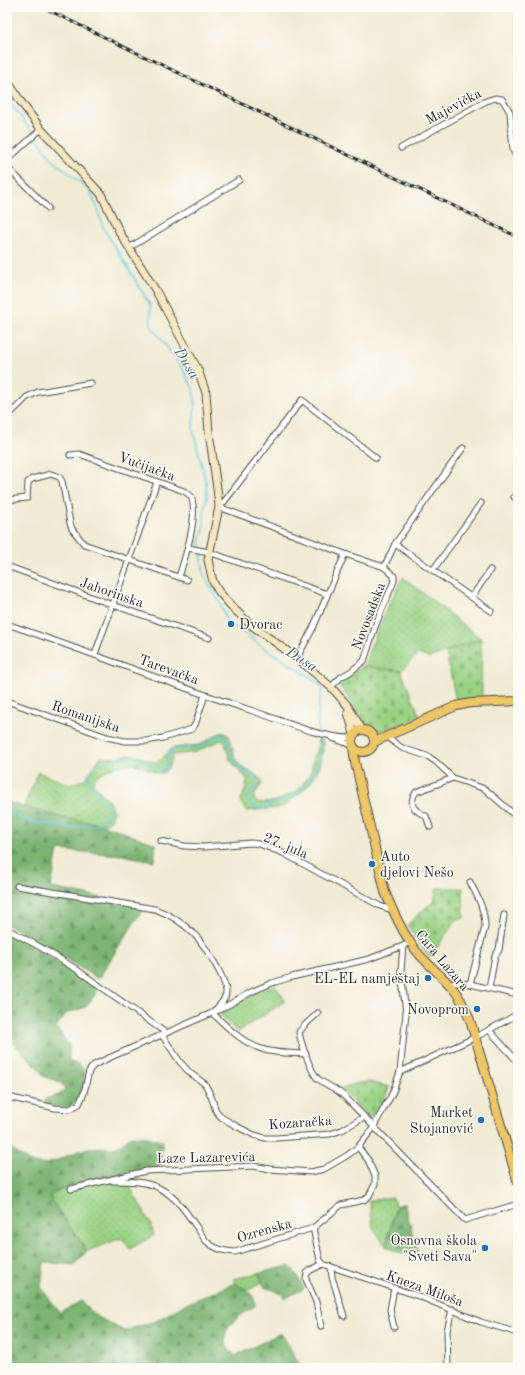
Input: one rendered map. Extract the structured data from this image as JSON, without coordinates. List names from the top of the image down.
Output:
{
  "streets": {
    "main road": ["Cara Lazara"],
    "street": [
      "Majevička",
      "Vučijačka",
      "Jahorinska",
      "Novosadska",
      "Tarevačka",
      "Romanijska",
      "27. jula",
      "Kozaračka",
      "Laze Lazarevića",
      "Ozrenska",
      "Kneza Miloša"
    ]
  },
  "crossings": [
    ["Tarevačka", "Romanijska"],
    ["Tarevačka", "Cara Lazara"],
    ["27. jula", "Cara Lazara"],
    ["Cara Lazara", "Laze Lazarevića"],
    ["Laze Lazarevića", "Ozrenska"]
  ],
  "water": ["Dusa"],
  "places": [
    "Dvorac",
    "Auto djelovi Nešo",
    "EL-EL namještaj",
    "Novoprom",
    "Market Stojanović",
    "Osnovna škola \"Sveti Sava\""
  ]
}
